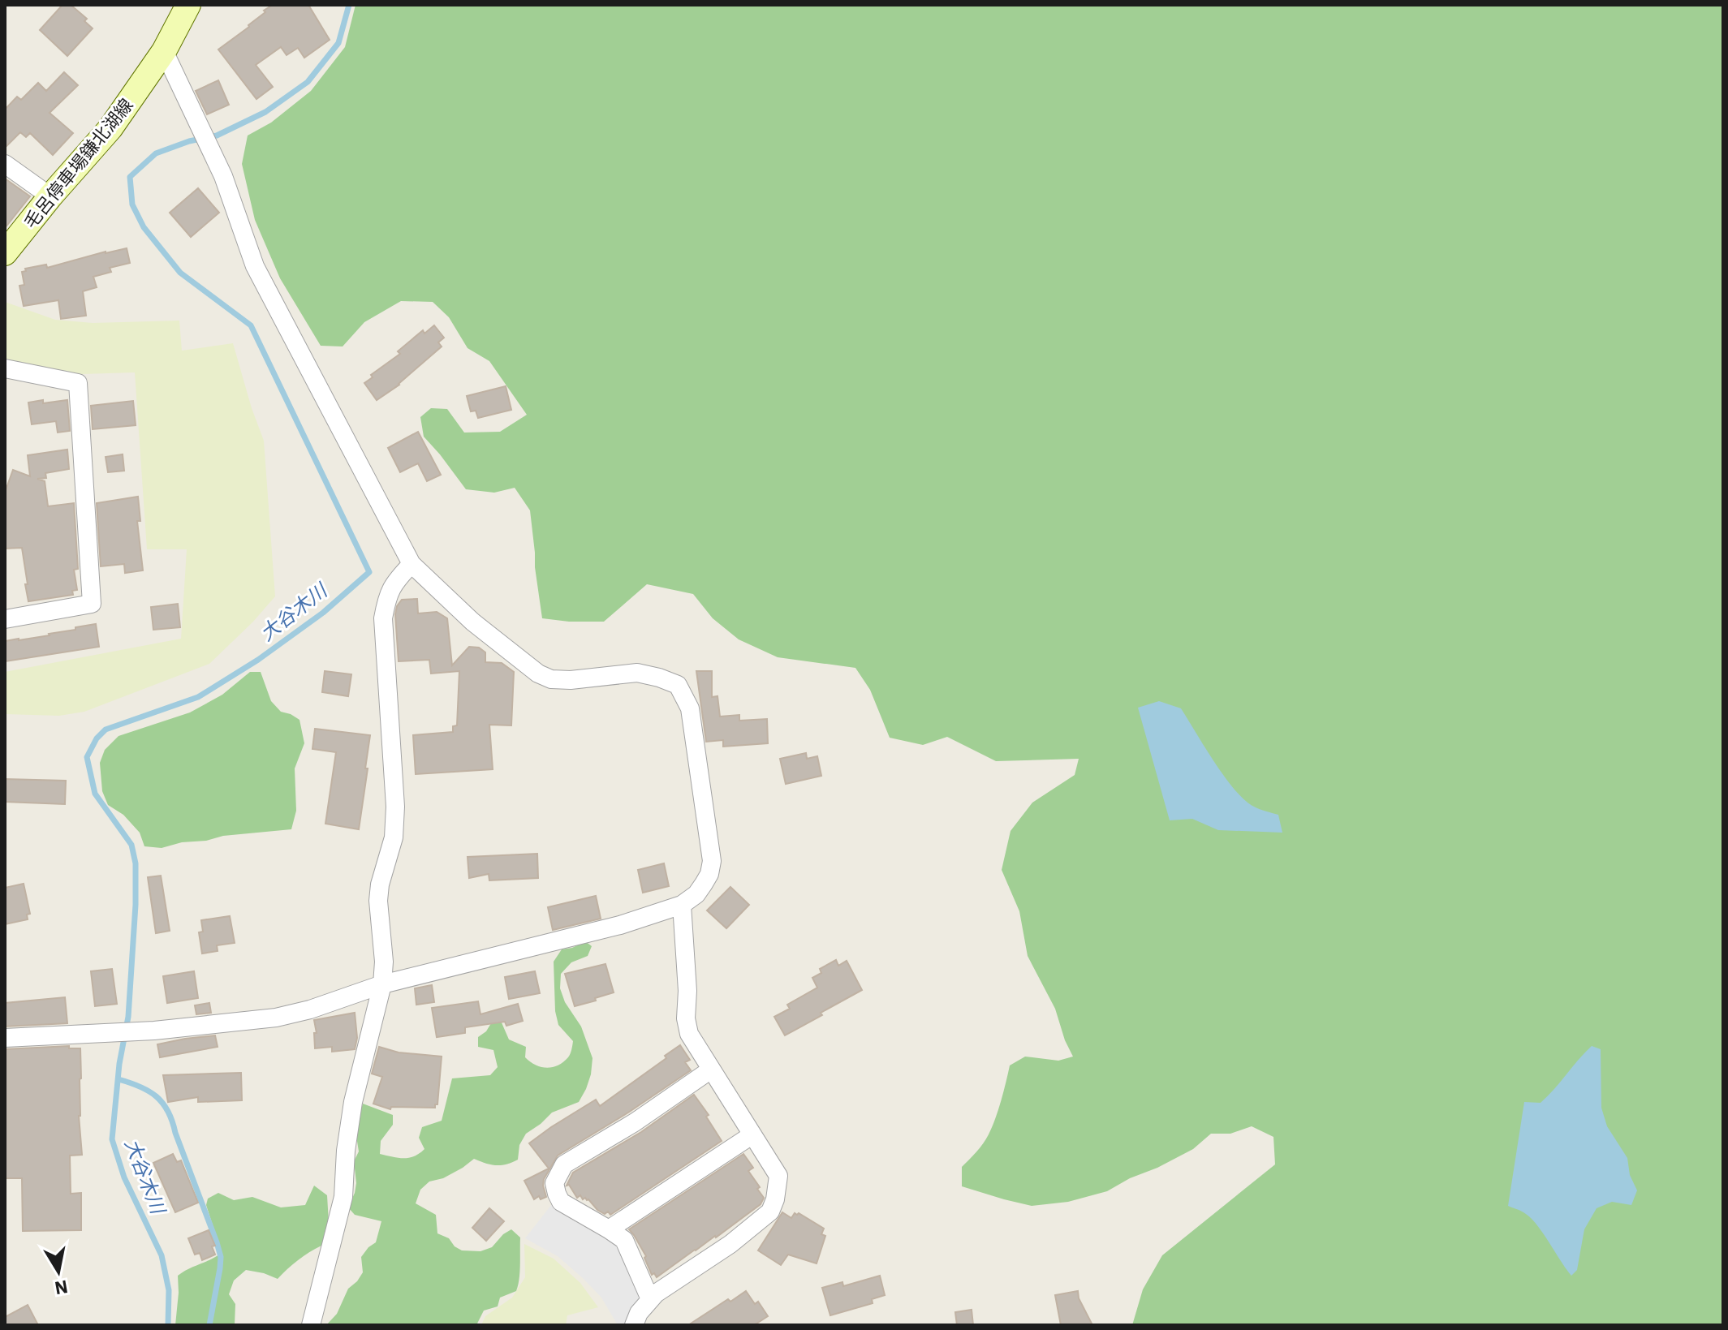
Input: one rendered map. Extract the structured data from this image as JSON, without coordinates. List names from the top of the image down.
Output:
{
  "streets": {
    "main road": ["毛呂停車場鎌北湖線"]
  },
  "water": ["大谷木川"],
  "north": "bottom"
}
